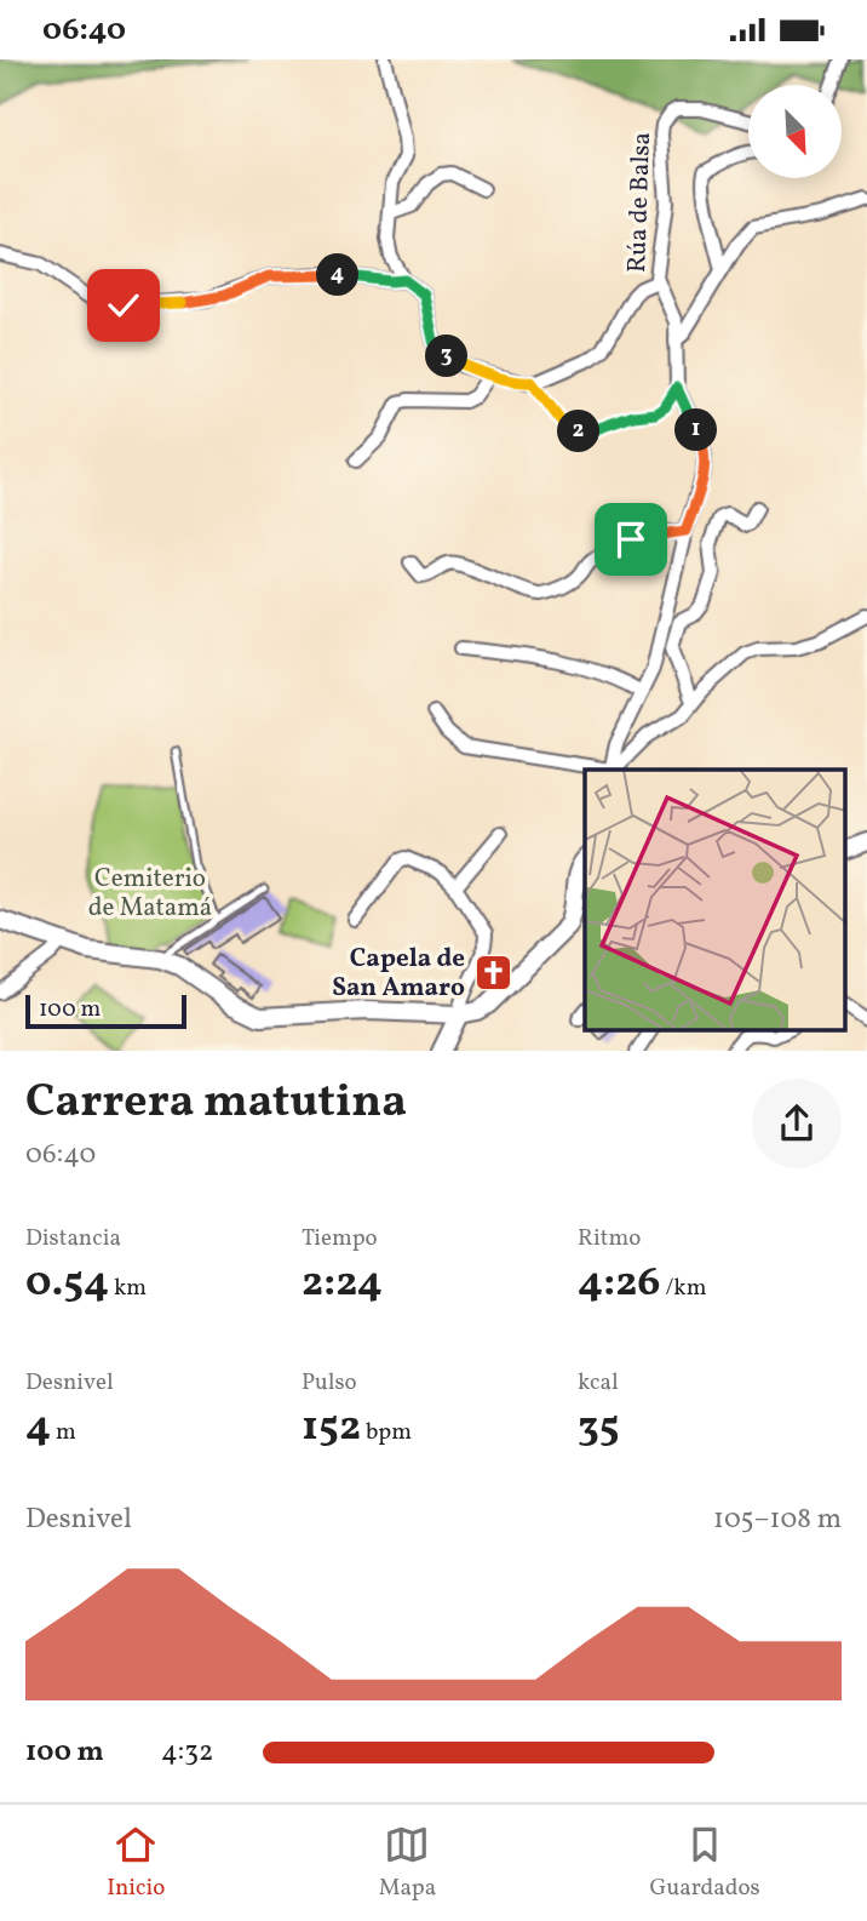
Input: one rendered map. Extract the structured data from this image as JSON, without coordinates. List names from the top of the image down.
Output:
{
  "streets": {
    "street": ["Rúa de Balsa"]
  },
  "parks": ["Cemiterio de Matamá"],
  "places": {
    "church": ["Capela de San Amaro"]
  },
  "scale_bar": "100 m",
  "north": "bottom right",
  "page": {
    "status": "06:40",
    "pins": [
      "4",
      "3",
      "1",
      "2"
    ],
    "scale": "100 m",
    "heading": ["Carrera matutina", "06:40"],
    "stats": [
      ["Distancia", "0.54 km"],
      ["Tiempo", "2:24"],
      ["Ritmo", "4:26 /km"],
      ["Desnivel", "4 m"],
      ["Pulso", "152 bpm"],
      ["kcal", "35"]
    ],
    "chart": ["Desnivel", "105–108 m"],
    "list": [
      {
        "name": "100 m",
        "note": "4:32"
      }
    ],
    "tabs": ["Inicio", "Mapa", "Guardados"]
  }
}
